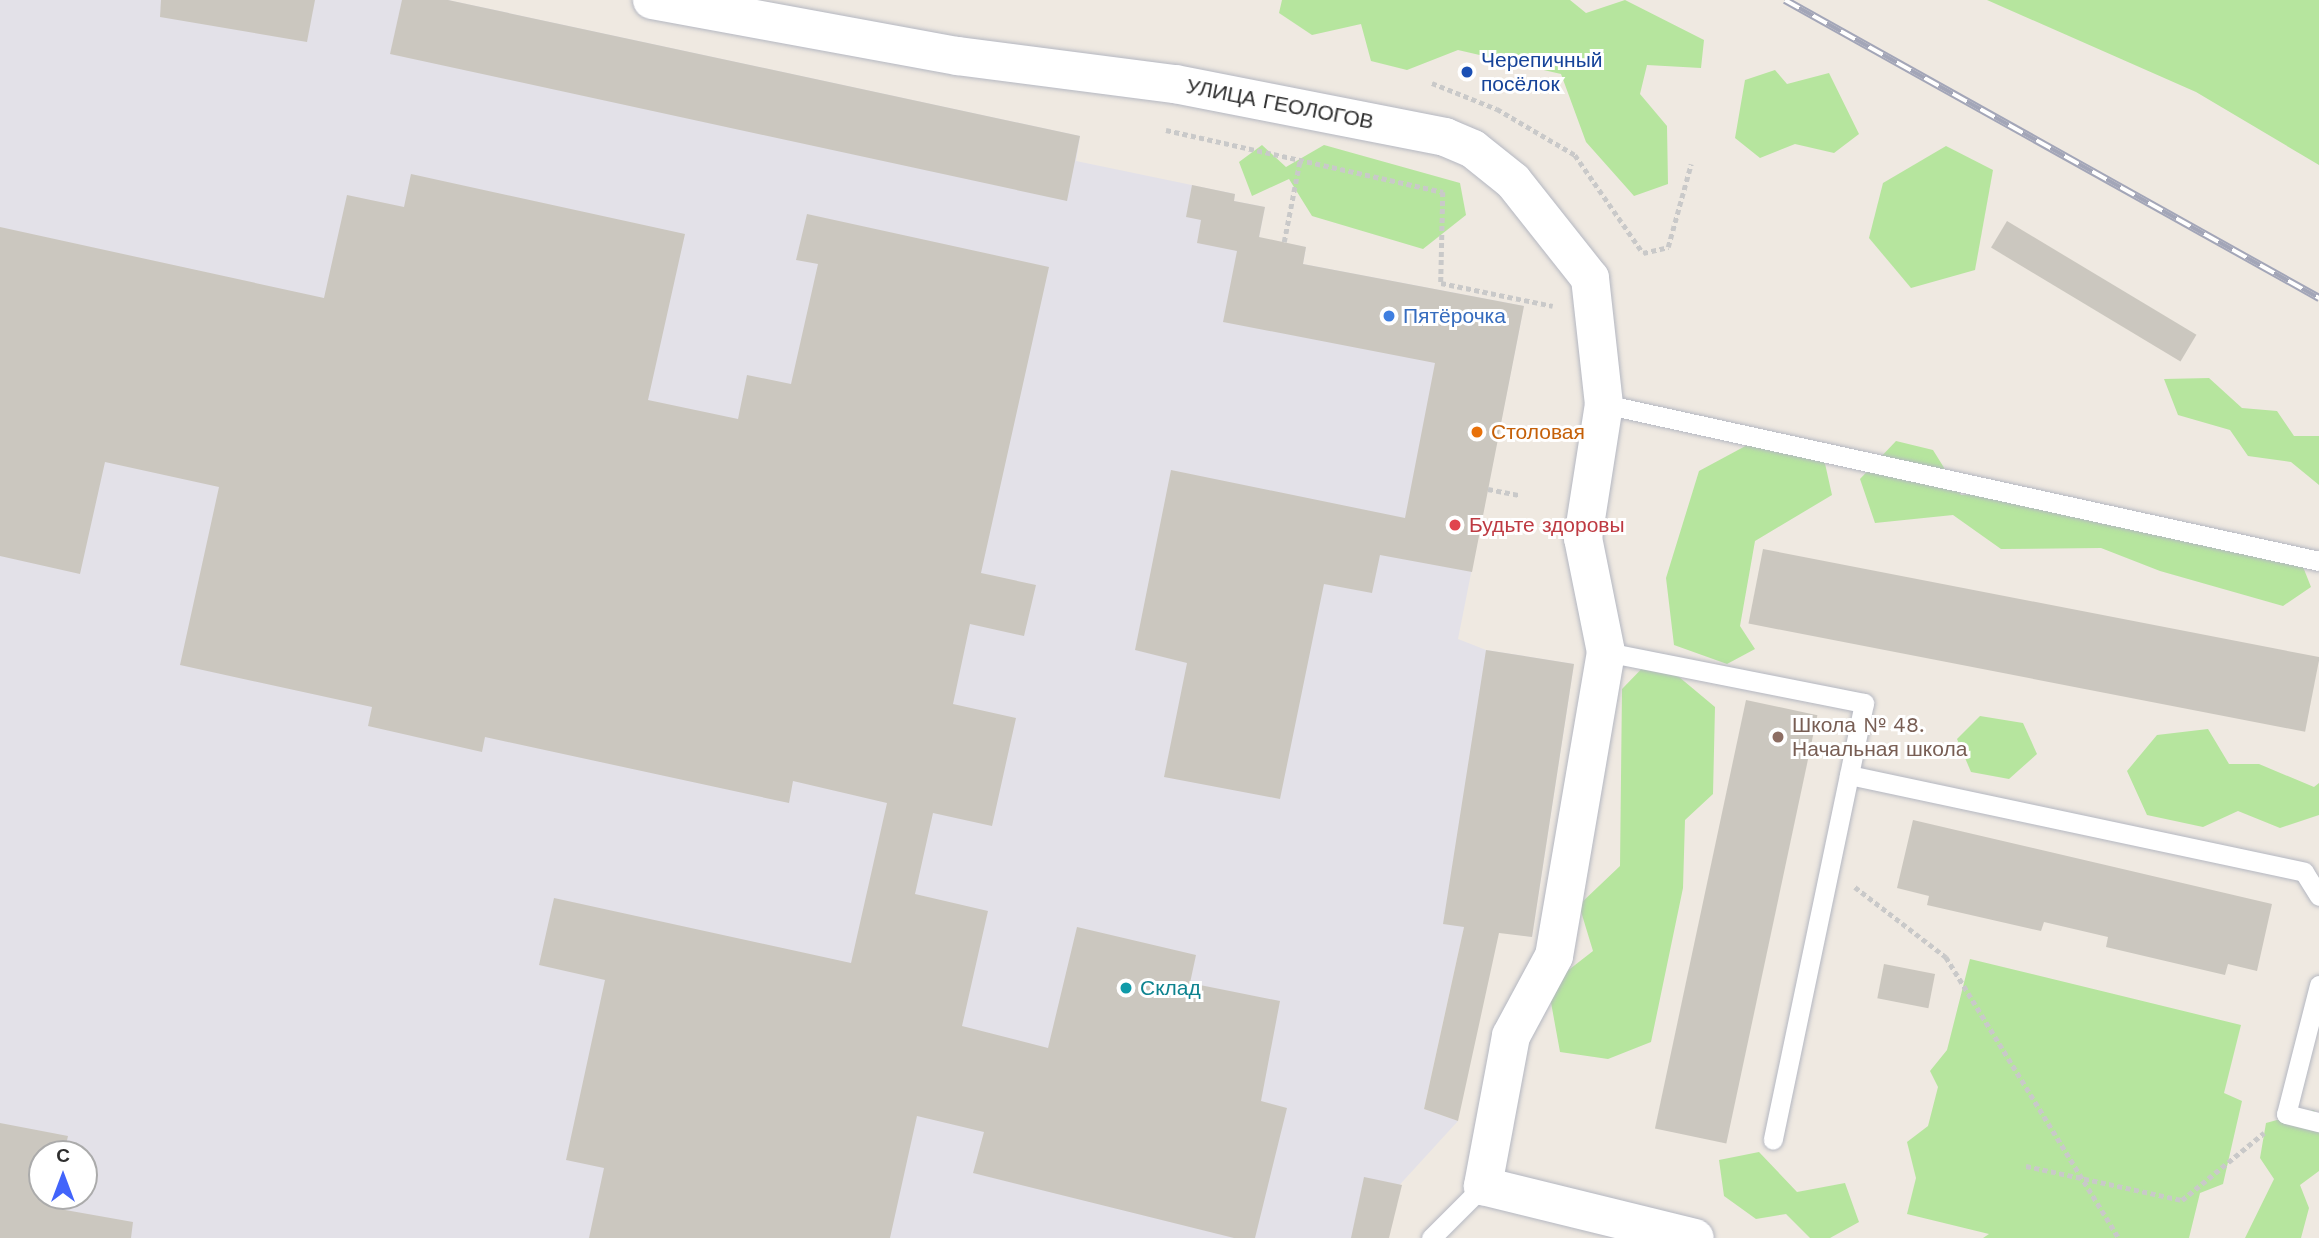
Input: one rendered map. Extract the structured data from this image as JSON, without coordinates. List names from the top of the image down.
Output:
{
  "streets": {
    "street": ["УЛИЦА ГЕОЛОГОВ"]
  },
  "places": [
    "Черепичный посёлок",
    "Пятёрочка",
    "Столовая",
    "Будьте здоровы",
    "Школа № 48. Начальная школа",
    "Склад"
  ],
  "north": "top"
}
